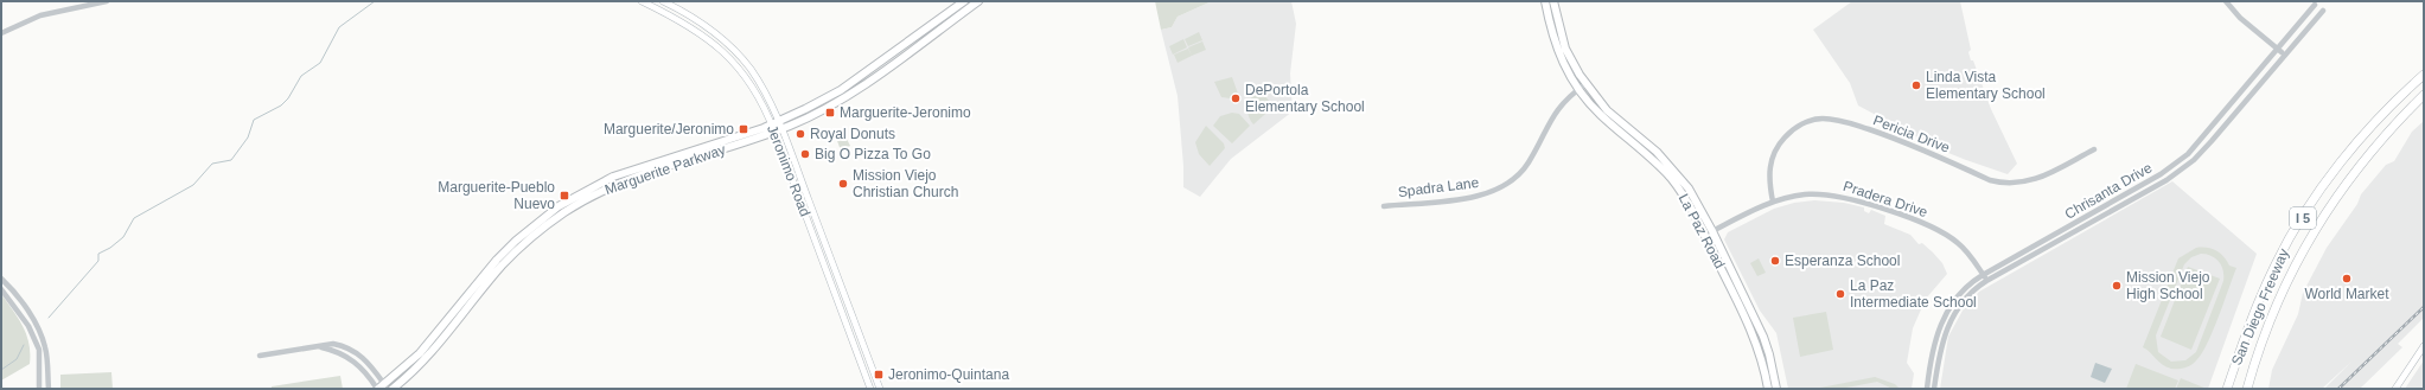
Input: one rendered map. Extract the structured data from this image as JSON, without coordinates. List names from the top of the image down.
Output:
{
  "streets": {
    "highway": ["I 5", "San Diego Freeway"],
    "main road": ["Marguerite Parkway", "Jeronimo Road", "La Paz Road"],
    "street": [
      "Pericia Drive",
      "Spadra Lane",
      "Chrisanta Drive",
      "Pradera Drive"
    ]
  },
  "crossings": [
    ["Pericia Drive", "Pradera Drive"],
    ["Marguerite Parkway", "Jeronimo Road"],
    ["Spadra Lane", "La Paz Road"],
    ["Chrisanta Drive", "Pradera Drive"],
    ["Pradera Drive", "La Paz Road"]
  ],
  "places": {
    "other": [
      "Linda Vista Elementary School",
      "DePortola Elementary School",
      "Royal Donuts",
      "Big O Pizza To Go",
      "Mission Viejo Christian Church",
      "Esperanza School",
      "World Market",
      "Mission Viejo High School",
      "La Paz Intermediate School"
    ],
    "transit": [
      "Marguerite-Jeronimo",
      "Marguerite/Jeronimo",
      "Marguerite-Pueblo Nuevo",
      "Jeronimo-Quintana"
    ]
  }
}
